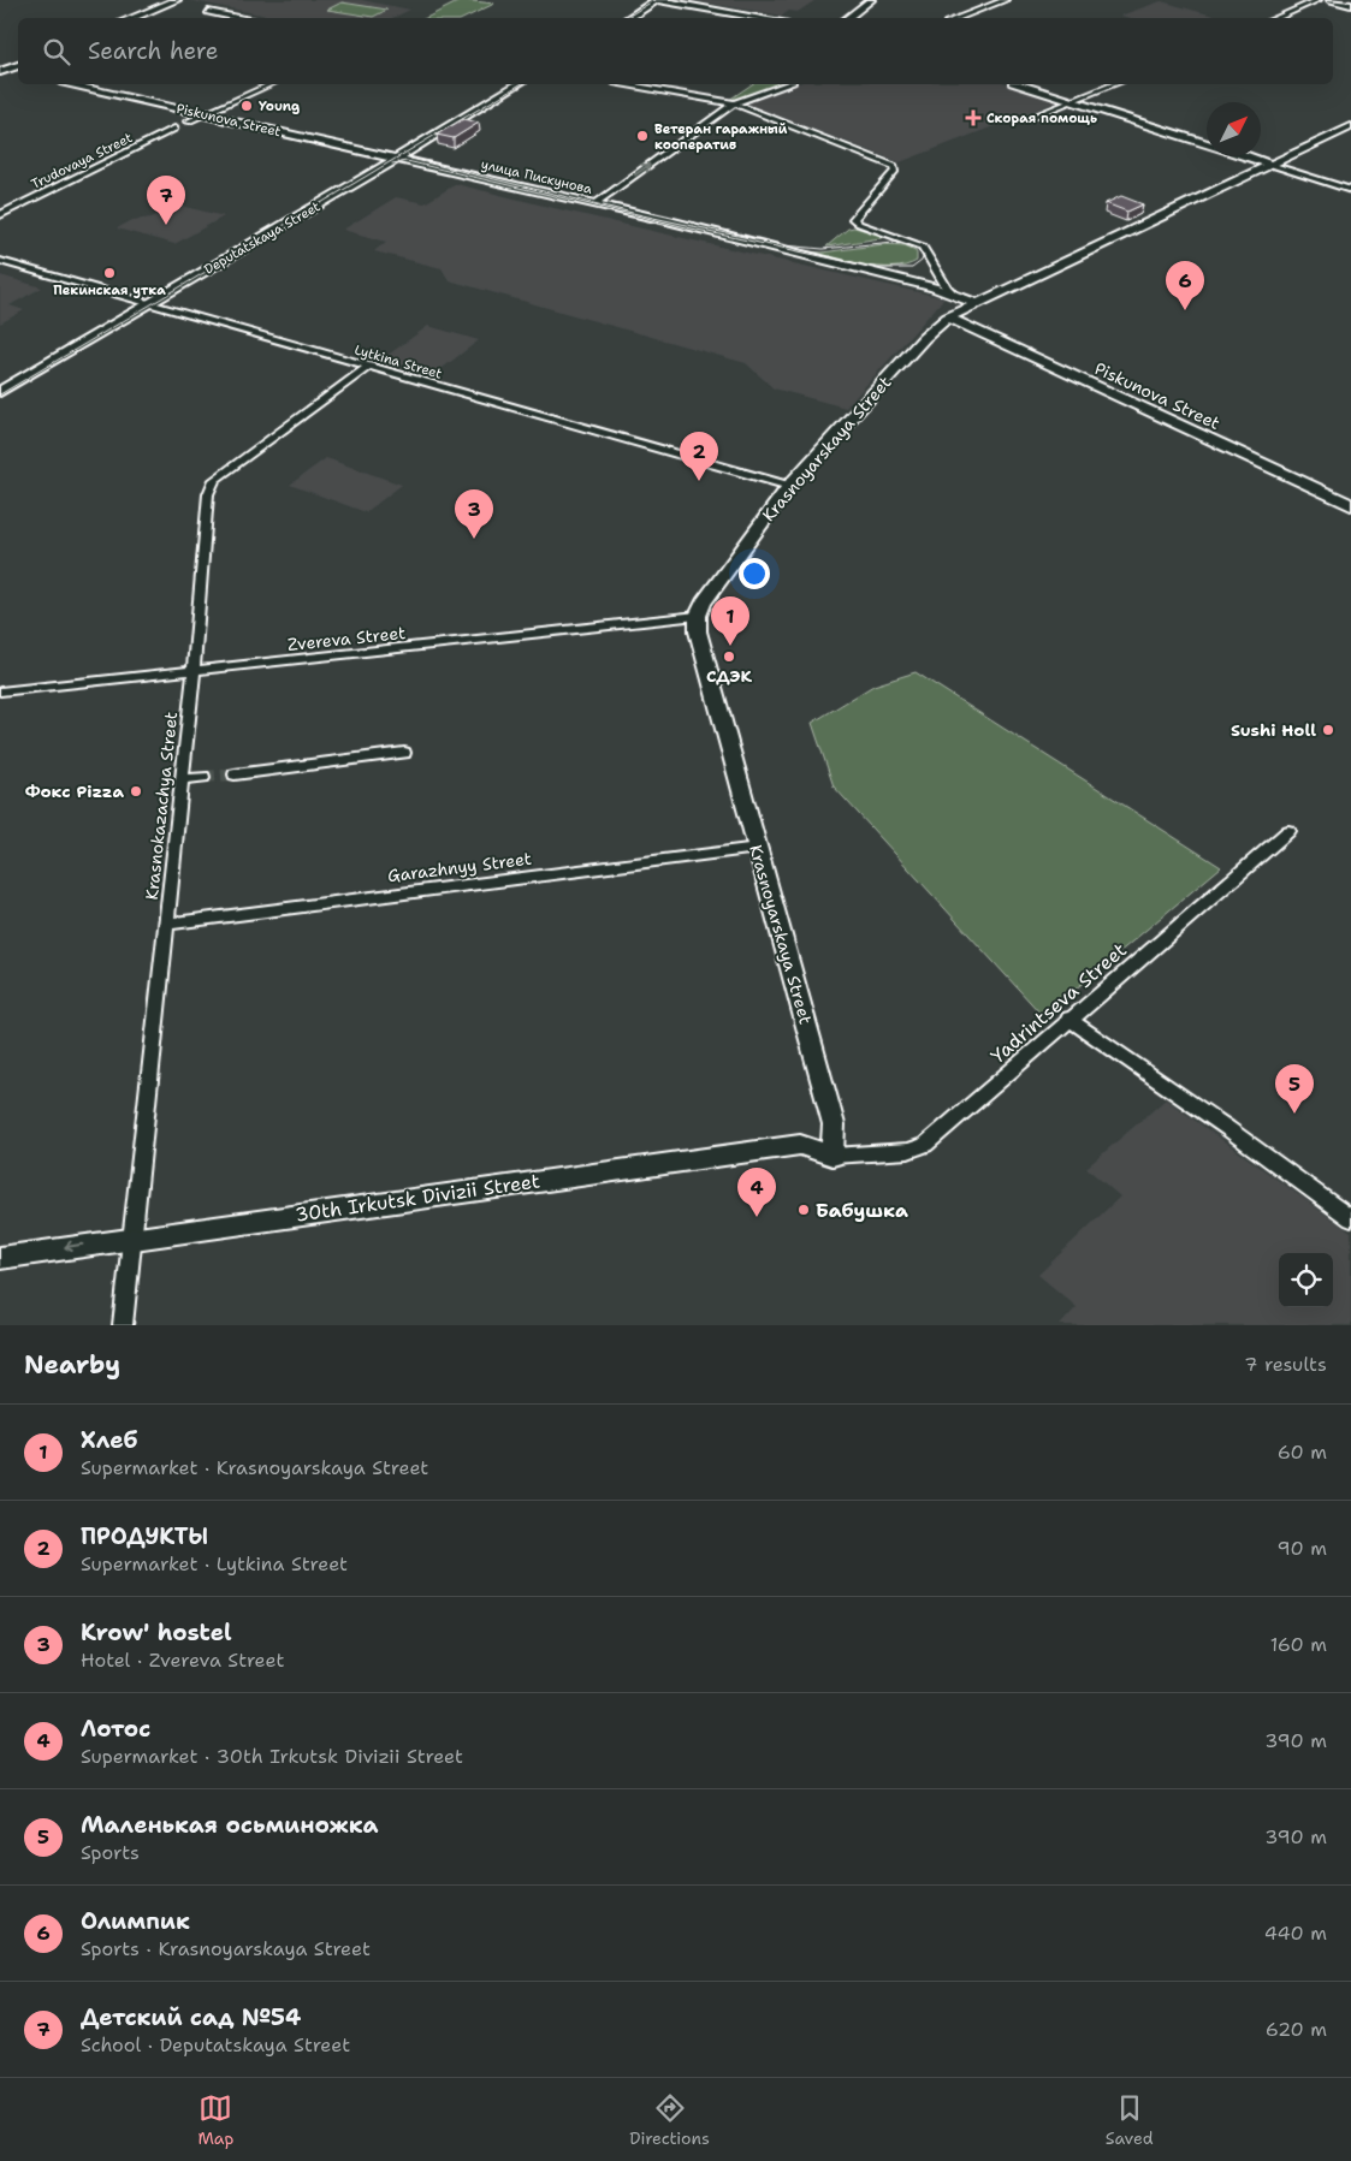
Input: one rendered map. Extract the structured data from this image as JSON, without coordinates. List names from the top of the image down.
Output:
{
  "streets": {
    "street": [
      "Piskunova Street",
      "Trudovaya Street",
      "улица Пискунова",
      "Deputatskaya Street",
      "Lytkina Street",
      "Krasnoyarskaya Street",
      "Zvereva Street",
      "Krasnokazachya Street",
      "Garazhnyy Street",
      "Yadrintseva Street",
      "30th Irkutsk Divizii Street"
    ]
  },
  "crossings": [
    ["Piskunova Street", "улица Пискунова"],
    ["Piskunova Street", "Deputatskaya Street"],
    ["Piskunova Street", "Krasnoyarskaya Street"],
    ["улица Пискунова", "Deputatskaya Street"],
    ["Deputatskaya Street", "Lytkina Street"],
    ["Lytkina Street", "Krasnoyarskaya Street"],
    ["Lytkina Street", "Krasnokazachya Street"],
    ["Krasnoyarskaya Street", "Zvereva Street"],
    ["Krasnoyarskaya Street", "Garazhnyy Street"],
    ["Krasnoyarskaya Street", "Yadrintseva Street"],
    ["Krasnoyarskaya Street", "30th Irkutsk Divizii Street"],
    ["Zvereva Street", "Krasnokazachya Street"],
    ["Krasnokazachya Street", "Garazhnyy Street"],
    ["Krasnokazachya Street", "30th Irkutsk Divizii Street"],
    ["Yadrintseva Street", "30th Irkutsk Divizii Street"]
  ],
  "places": {
    "other": [
      "Young",
      "Ветеран гаражный кооператив",
      "Пекинская утка",
      "СДЭК",
      "Sushi Holl",
      "Фокс Pizza",
      "Бабушка"
    ],
    "health": ["Скорая помощь"]
  },
  "north": "top right",
  "page": {
    "search": "Search here",
    "pins": [
      "7",
      "6",
      "2",
      "3",
      "1",
      "5",
      "4"
    ],
    "heading": ["Nearby", "7 results"],
    "list": [
      {
        "mark": "1",
        "name": "Хлеб",
        "note": "Supermarket · Krasnoyarskaya Street",
        "value": "60 m"
      },
      {
        "mark": "2",
        "name": "ПРОДУКТЫ",
        "note": "Supermarket · Lytkina Street",
        "value": "90 m"
      },
      {
        "mark": "3",
        "name": "Krow' hostel",
        "note": "Hotel · Zvereva Street",
        "value": "160 m"
      },
      {
        "mark": "4",
        "name": "Лотос",
        "note": "Supermarket · 30th Irkutsk Divizii Street",
        "value": "390 m"
      },
      {
        "mark": "5",
        "name": "Маленькая осьминожка",
        "note": "Sports",
        "value": "390 m"
      },
      {
        "mark": "6",
        "name": "Олимпик",
        "note": "Sports · Krasnoyarskaya Street",
        "value": "440 m"
      },
      {
        "mark": "7",
        "name": "Детский сад №54",
        "note": "School · Deputatskaya Street",
        "value": "620 m"
      }
    ],
    "nav": ["Map", "Directions", "Saved"]
  }
}
